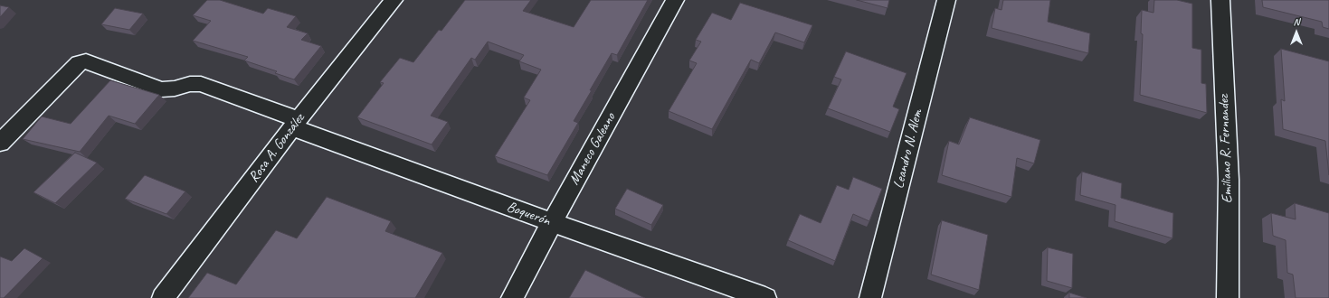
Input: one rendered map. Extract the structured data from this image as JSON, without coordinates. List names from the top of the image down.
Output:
{
  "streets": {
    "street": [
      "Rosa A. González",
      "Maneco Galeano",
      "Leandro N. Alem",
      "Emiliano R. Fernandez",
      "Boquerón"
    ]
  },
  "crossings": [
    ["Rosa A. González", "Boquerón"],
    ["Maneco Galeano", "Boquerón"]
  ],
  "north": "top"
}
